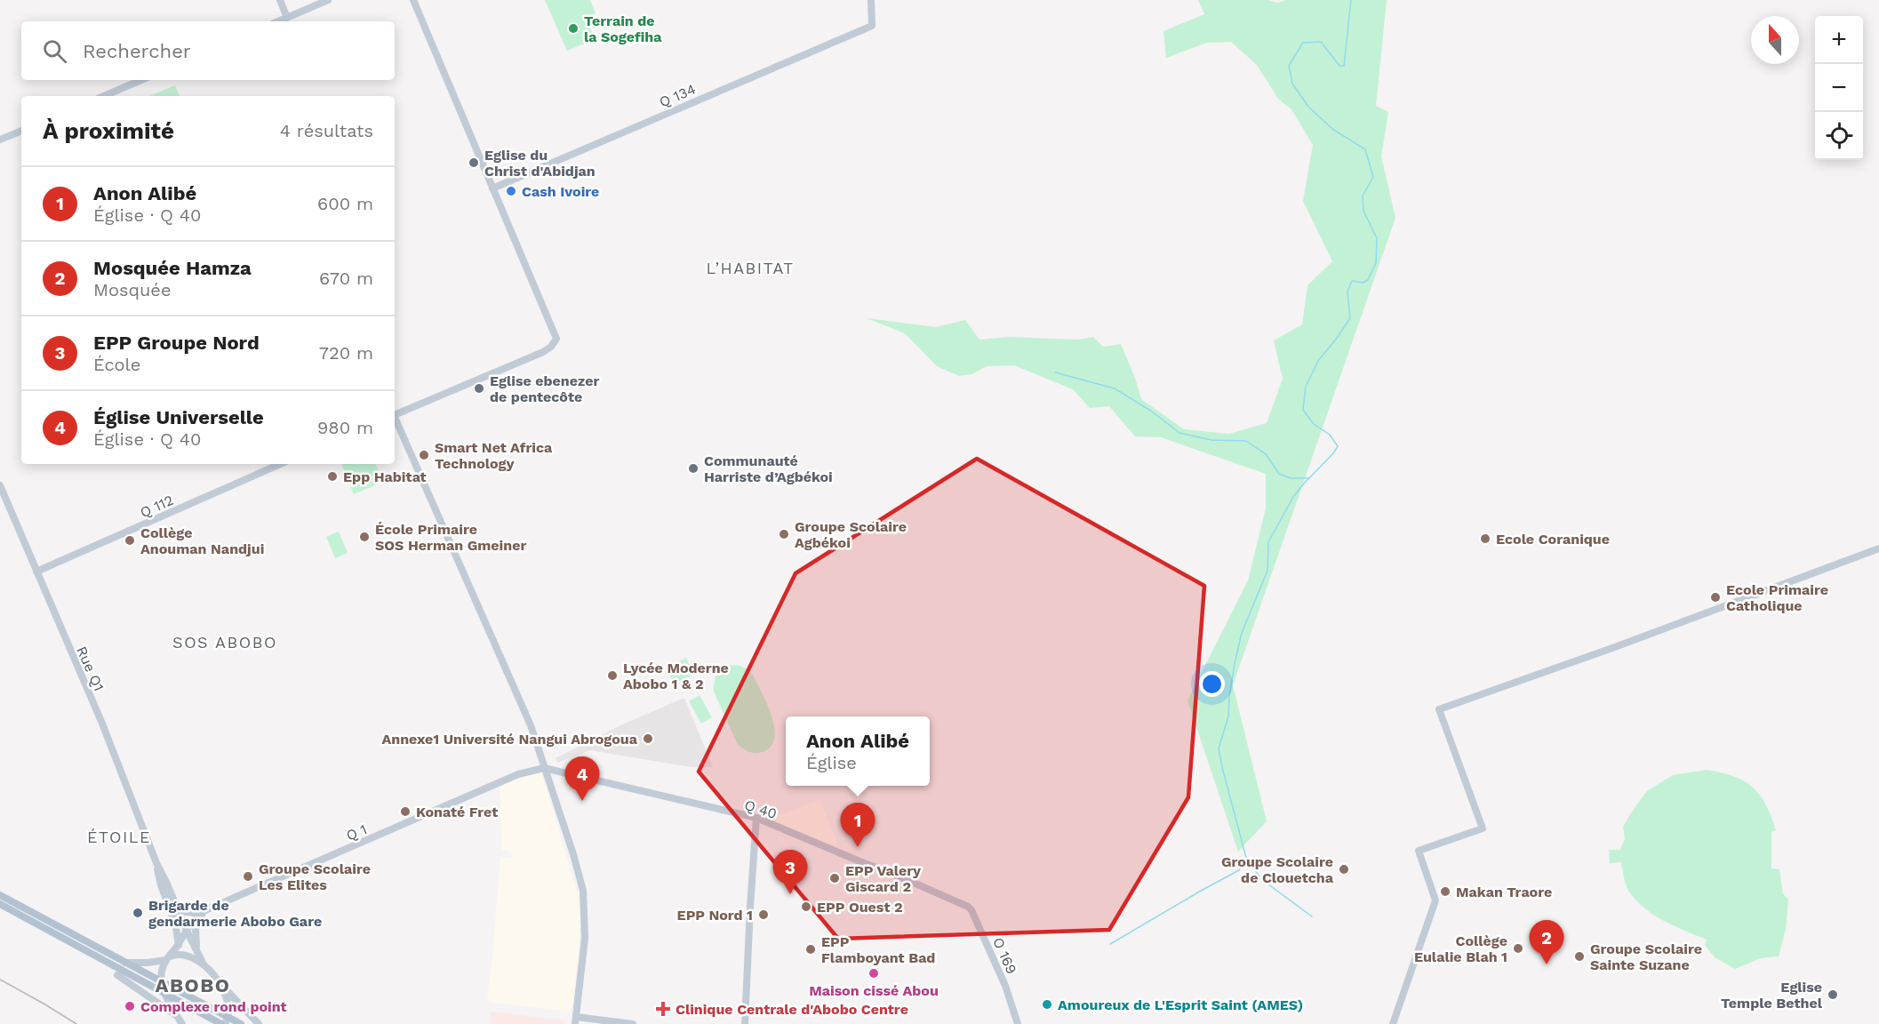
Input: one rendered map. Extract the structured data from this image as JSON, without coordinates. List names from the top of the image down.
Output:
{
  "streets": {
    "street": [
      "Q 134",
      "Q 112",
      "Rue Q1",
      "Q 40",
      "Q 1",
      "O 169"
    ]
  },
  "crossings": [
    ["Q 112", "Rue Q1"],
    ["Q 40", "Q 1"],
    ["Q 40", "O 169"]
  ],
  "districts": [
    "L’HABITAT",
    "SOS ABOBO",
    "ÉTOILE",
    "ABOBO"
  ],
  "places": {
    "other": [
      "Terrain de la Sogefiha",
      "Eglise du Christ d'Abidjan",
      "Cash Ivoire",
      "Eglise ebenezer de pentecôte",
      "Smart Net Africa Technology",
      "Communauté Harriste d’Agbékoi",
      "Epp Habitat",
      "Groupe Scolaire Agbékoi",
      "École Primaire SOS Herman Gmeiner",
      "Ecole Coranique",
      "Collège Anouman Nandjui",
      "Ecole Primaire Catholique",
      "Lycée Moderne Abobo 1 & 2",
      "Annexe1 Université Nangui Abrogoua",
      "Konaté Fret",
      "Groupe Scolaire de Clouetcha",
      "Groupe Scolaire Les Elites",
      "EPP Valery Giscard 2",
      "Makan Traore",
      "EPP Ouest 2",
      "Brigarde de gendarmerie Abobo Gare",
      "EPP Nord 1",
      "Collège Eulalie Blah 1",
      "EPP Flamboyant Bad",
      "Groupe Scolaire Sainte Suzane",
      "Maison cissé Abou",
      "Eglise Temple Bethel",
      "Amoureux de L'Esprit Saint (AMES)",
      "Complexe rond point"
    ],
    "health": ["Clinique Centrale d'Abobo Centre"]
  },
  "north": "top",
  "page": {
    "map_buttons": ["+", "−"],
    "search": "Rechercher",
    "heading": ["À proximité", "4 résultats"],
    "list": [
      {
        "mark": "1",
        "name": "Anon Alibé",
        "note": "Église · Q 40",
        "value": "600 m"
      },
      {
        "mark": "2",
        "name": "Mosquée Hamza",
        "note": "Mosquée",
        "value": "670 m"
      },
      {
        "mark": "3",
        "name": "EPP Groupe Nord",
        "note": "École",
        "value": "720 m"
      },
      {
        "mark": "4",
        "name": "Église Universelle",
        "note": "Église · Q 40",
        "value": "980 m"
      }
    ],
    "popup": ["Anon Alibé", "Église"],
    "pins": [
      "4",
      "1",
      "3",
      "2"
    ]
  }
}
